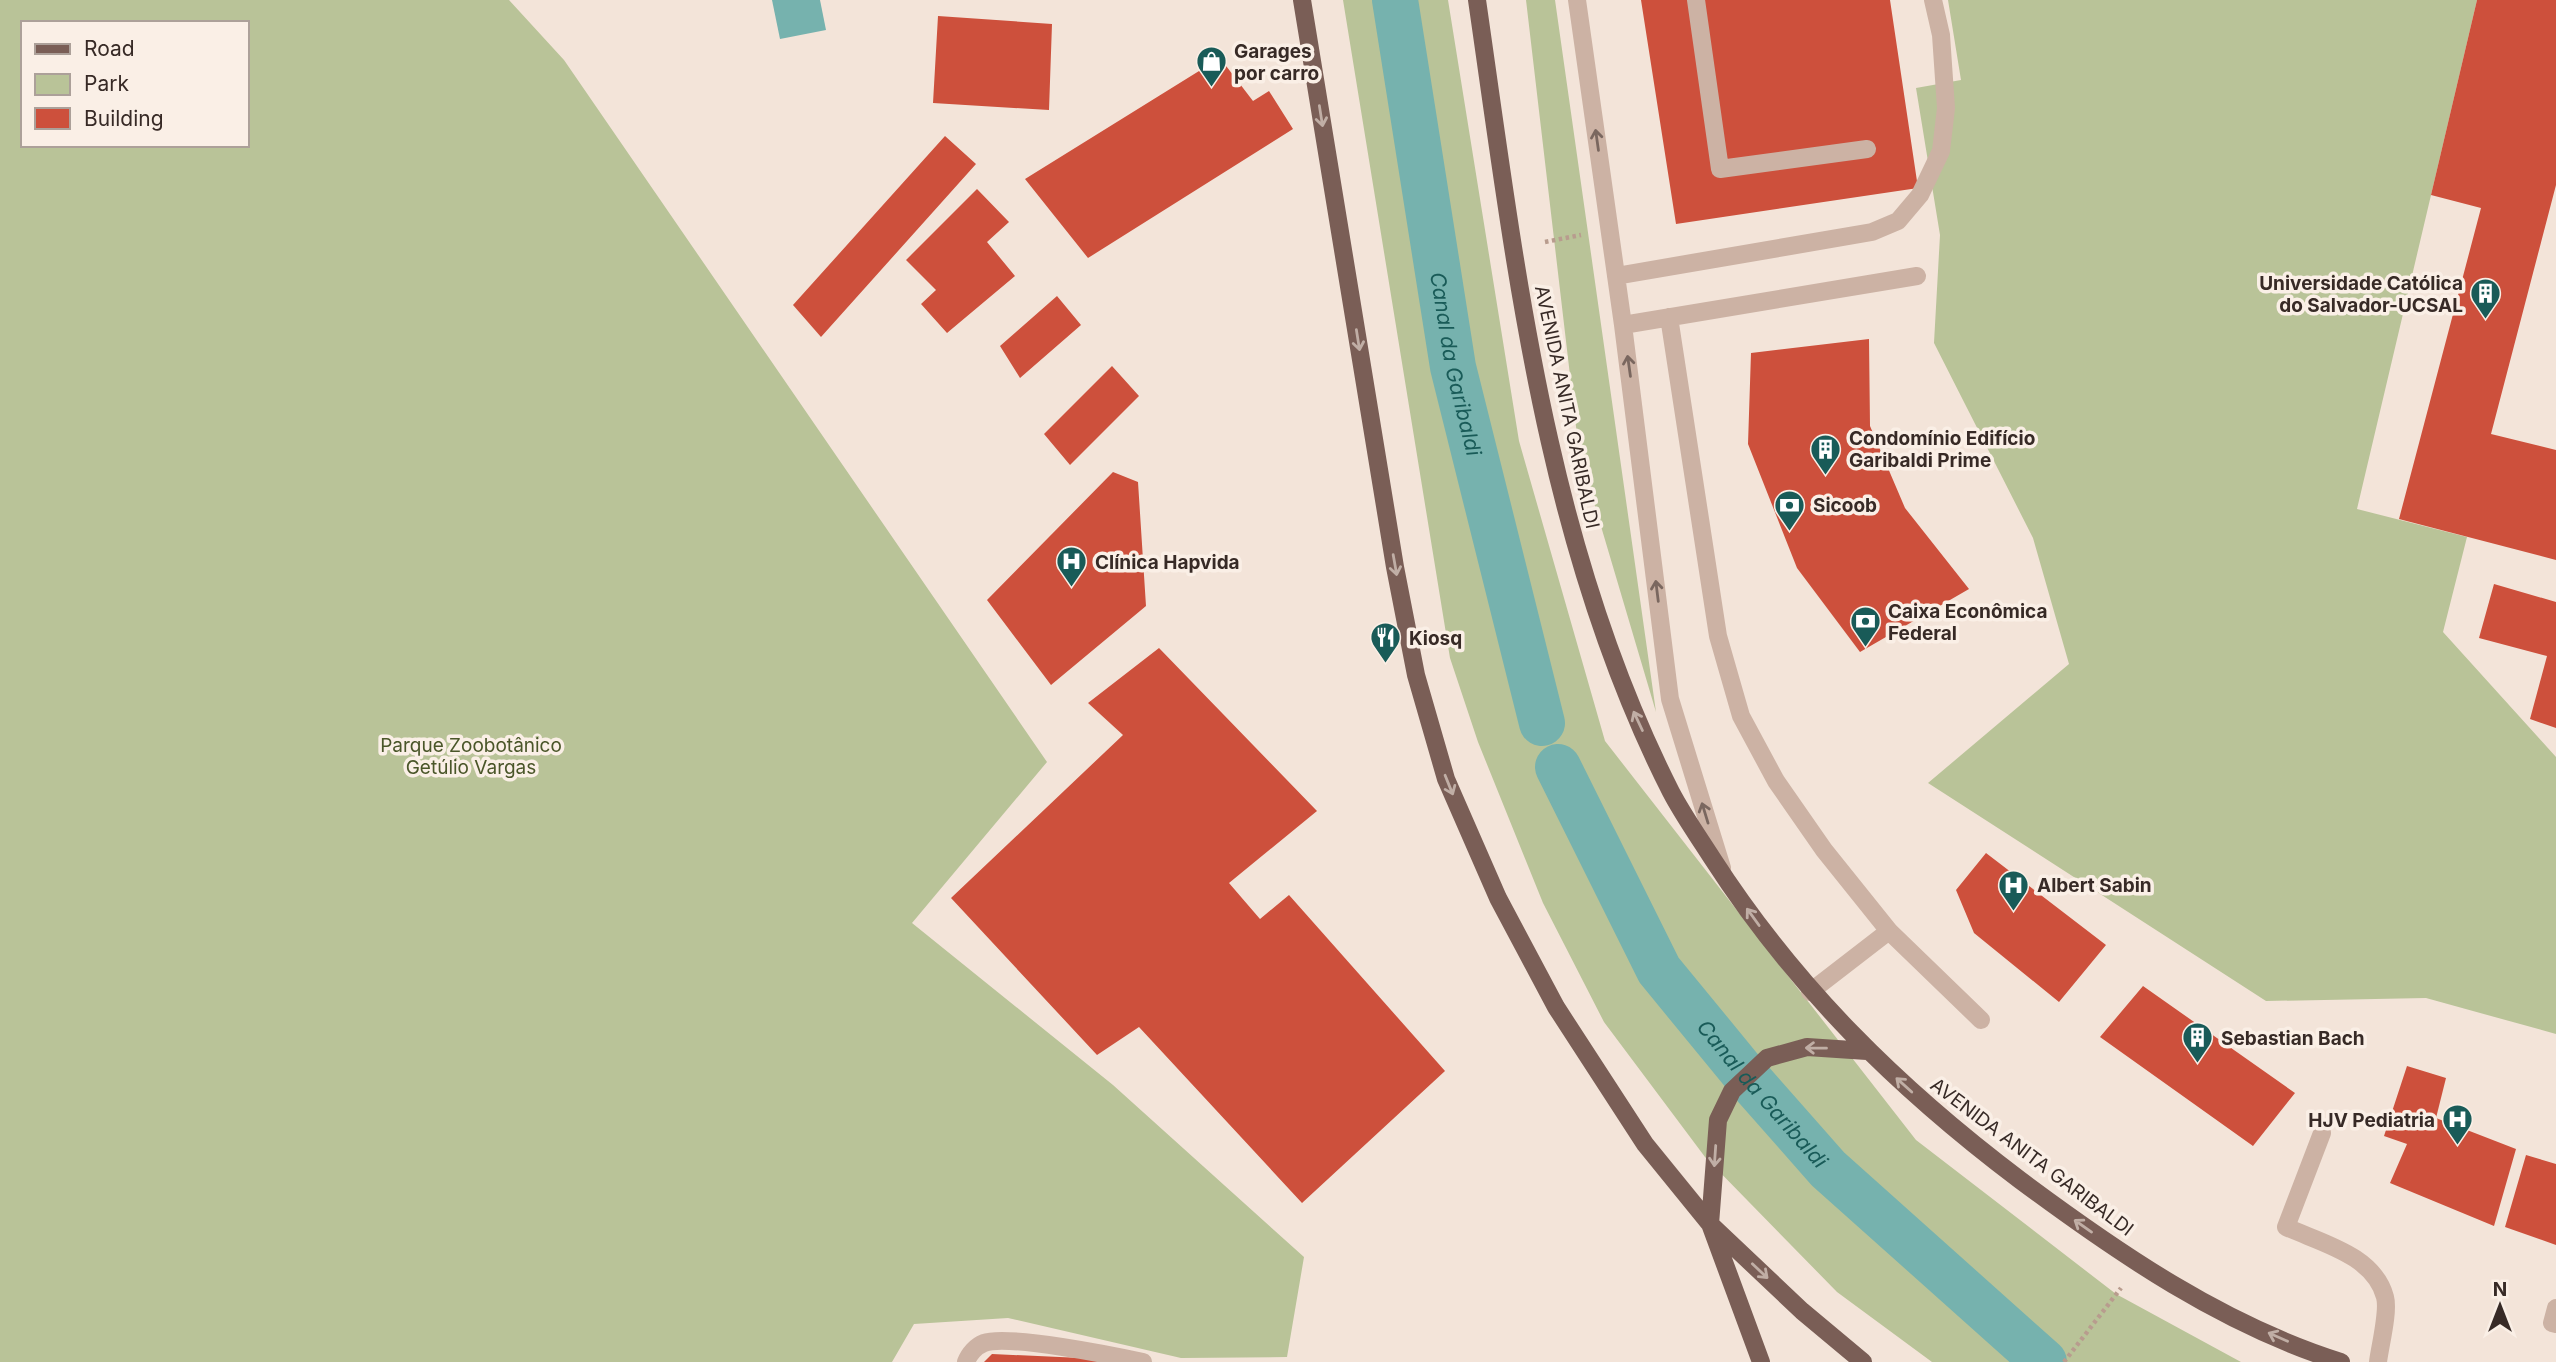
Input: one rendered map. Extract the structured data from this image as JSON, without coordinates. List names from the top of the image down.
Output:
{
  "streets": {
    "main road": ["AVENIDA ANITA GARIBALDI"]
  },
  "one_way": ["AVENIDA ANITA GARIBALDI"],
  "water": ["Canal da Garibaldi"],
  "parks": ["Parque Zoobotânico Getúlio Vargas"],
  "places": {
    "shop": ["Garages por carro"],
    "building": ["Universidade Católica do Salvador-UCSAL", "Condomínio Edifício Garibaldi Prime", "Sebastian Bach"],
    "bank": ["Sicoob", "Caixa Econômica Federal"],
    "hospital": ["Clínica Hapvida", "Albert Sabin", "HJV Pediatria"],
    "restaurant": ["Kiosq"]
  },
  "legend": ["Road", "Park", "Building"],
  "north": "top"
}
